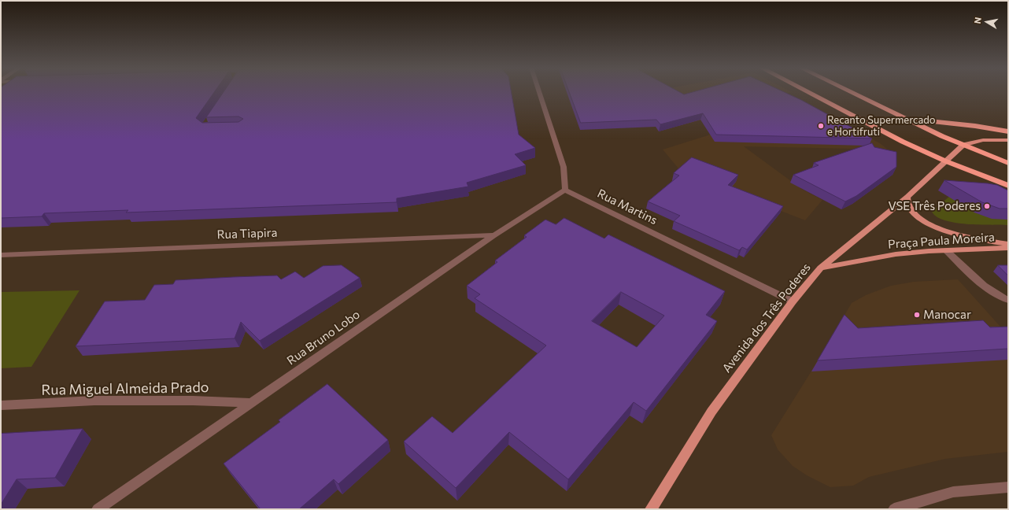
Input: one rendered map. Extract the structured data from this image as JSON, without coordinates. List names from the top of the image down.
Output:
{
  "streets": {
    "main road": ["Praça Paula Moreira", "Avenida dos Três Poderes"],
    "street": [
      "Rua Martins",
      "Rua Tiapira",
      "Rua Bruno Lobo",
      "Rua Miguel Almeida Prado"
    ]
  },
  "crossings": [
    ["Rua Martins", "Avenida dos Três Poderes"],
    ["Rua Martins", "Rua Bruno Lobo"],
    ["Rua Tiapira", "Rua Bruno Lobo"],
    ["Praça Paula Moreira", "Avenida dos Três Poderes"],
    ["Rua Bruno Lobo", "Rua Miguel Almeida Prado"]
  ],
  "places": ["Recanto Supermercado e Hortifruti", "VSE Três Poderes", "Manocar"],
  "north": "left"
}
